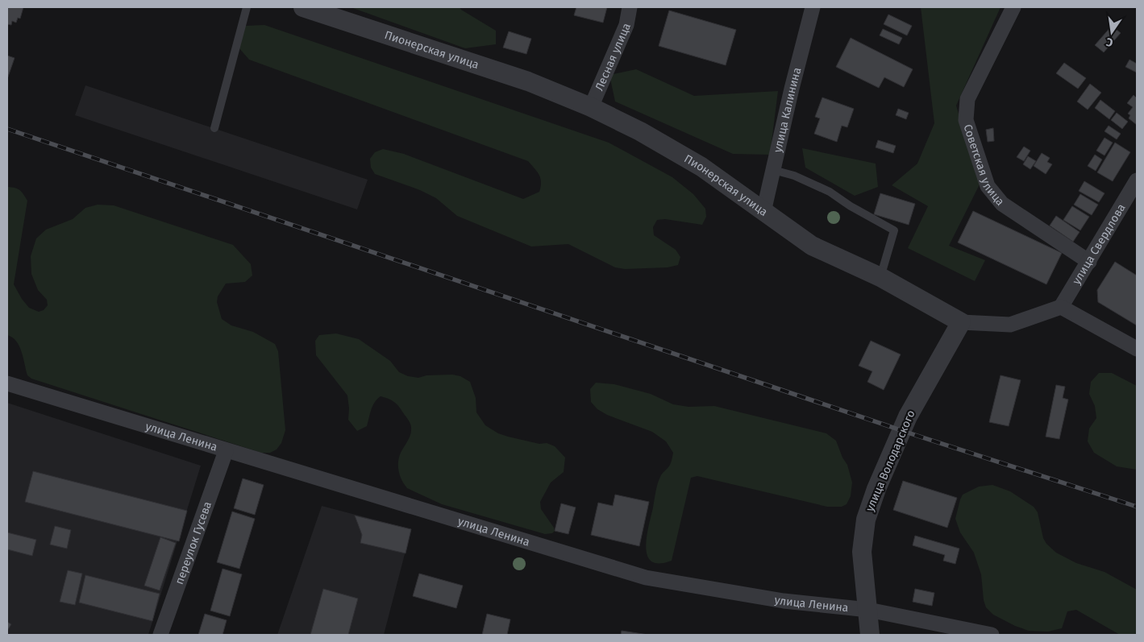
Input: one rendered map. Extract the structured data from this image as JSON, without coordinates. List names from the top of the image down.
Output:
{
  "streets": {
    "street": [
      "Пионерская улица",
      "Лесная улица",
      "улица Калинина",
      "Советская улица",
      "улица Свердлова",
      "улица Ленина",
      "улица Володарского",
      "переулок Гусева"
    ]
  },
  "crossings": [
    ["Пионерская улица", "Лесная улица"],
    ["Пионерская улица", "улица Калинина"],
    ["Пионерская улица", "улица Свердлова"],
    ["Пионерская улица", "улица Володарского"],
    ["Советская улица", "улица Свердлова"],
    ["улица Ленина", "улица Володарского"],
    ["улица Ленина", "переулок Гусева"]
  ],
  "north": "bottom"
}
